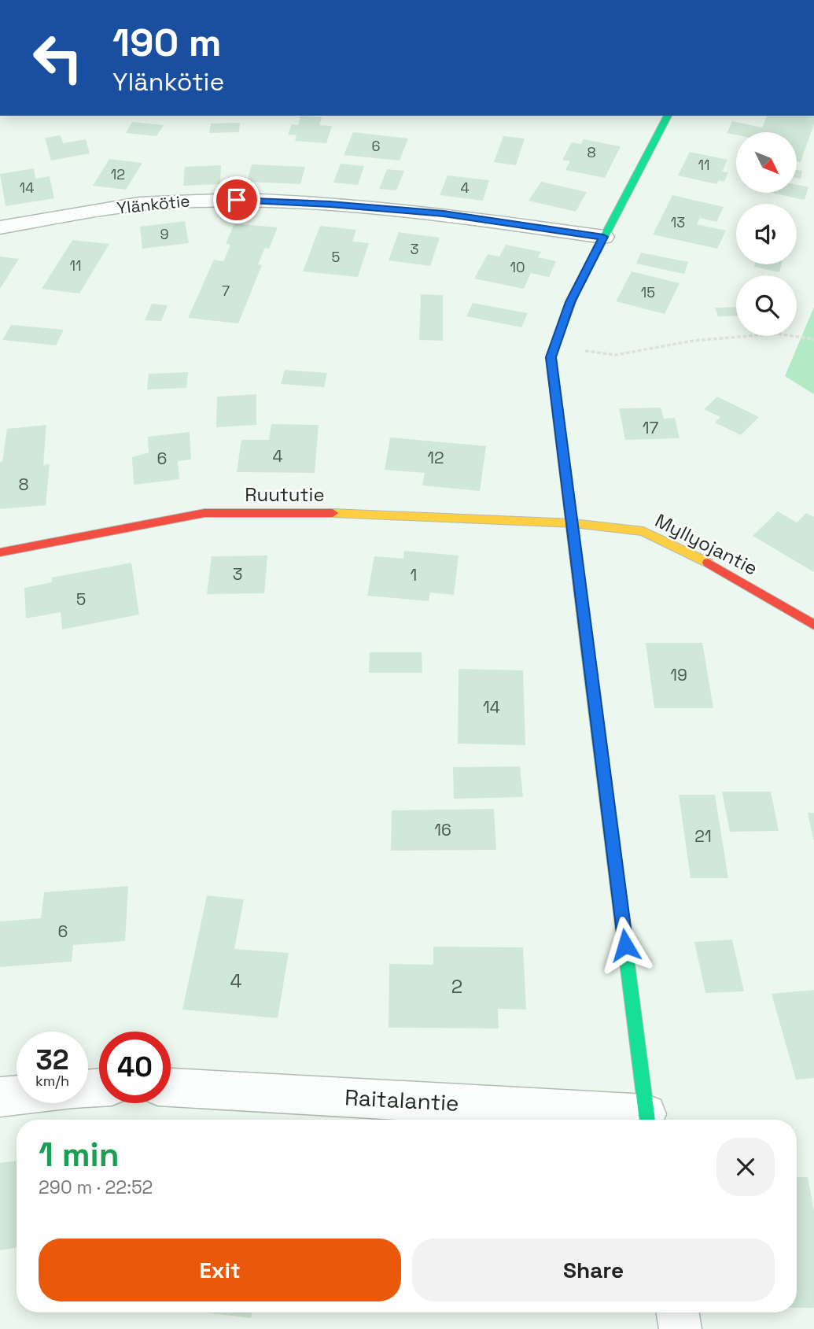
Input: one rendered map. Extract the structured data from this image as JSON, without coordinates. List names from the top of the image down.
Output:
{
  "streets": {
    "street": [
      "Ylänkötie",
      "Ruututie",
      "Myllyojantie",
      "Raitalantie"
    ]
  },
  "crossings": [
    ["Ruututie", "Myllyojantie"]
  ],
  "house_numbers": [
    "6",
    "8",
    "11",
    "12",
    "14",
    "4",
    "13",
    "9",
    "3",
    "5",
    "11",
    "10",
    "7",
    "15",
    "17",
    "4",
    "12",
    "6",
    "8",
    "3",
    "1",
    "5",
    "19",
    "14",
    "16",
    "21",
    "6",
    "4",
    "2"
  ],
  "north": "bottom right",
  "page": {
    "turn": ["190 m", "Ylänkötie"],
    "speed": "32 km/h",
    "limit": "40",
    "heading": ["1 min", "290 m · 22:52"],
    "buttons": ["Exit", "Share"]
  }
}
